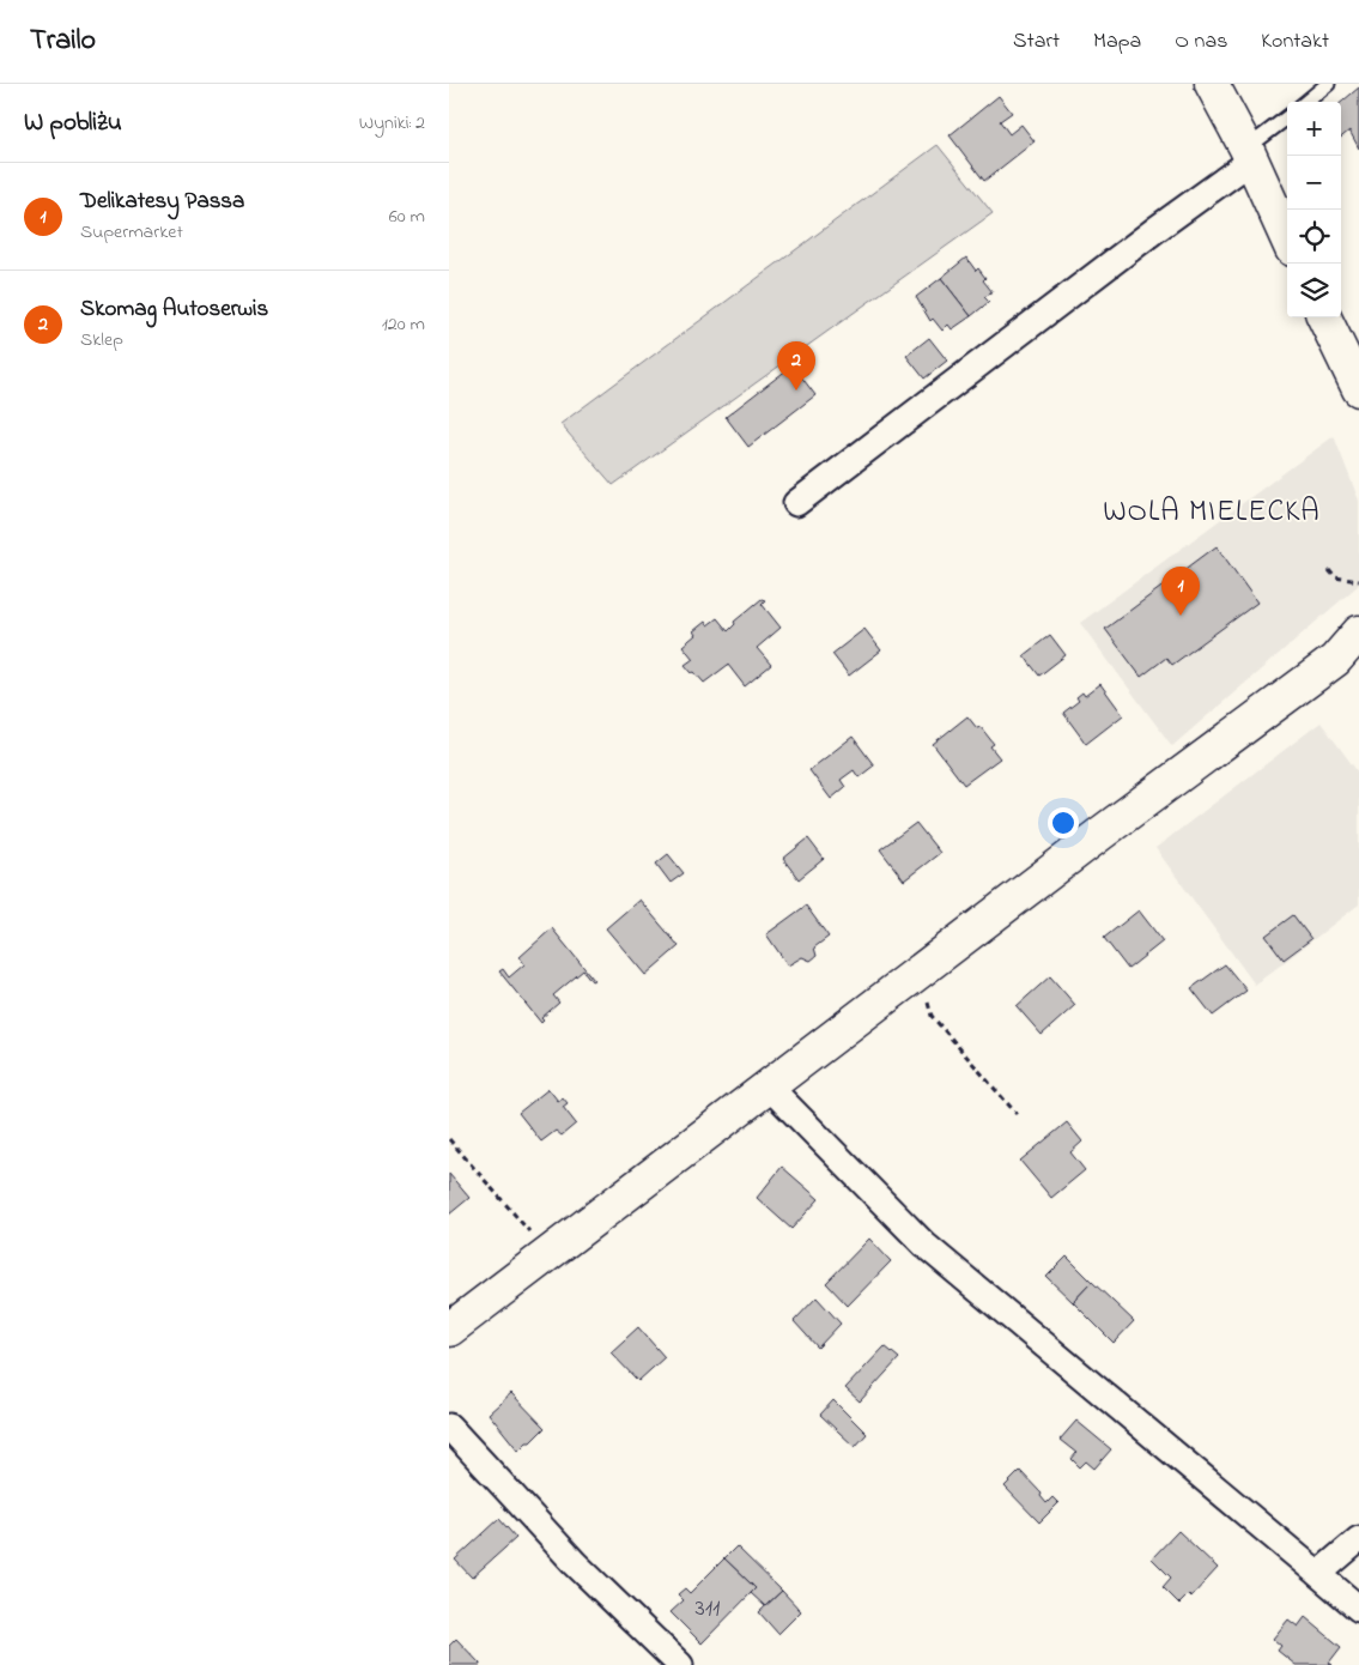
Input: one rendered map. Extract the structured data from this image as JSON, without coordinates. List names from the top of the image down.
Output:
{
  "districts": ["WOLA MIELECKA"],
  "house_numbers": ["311"],
  "page": {
    "header": "Trailo",
    "nav": [
      "Start",
      "Mapa",
      "O nas",
      "Kontakt"
    ],
    "heading": ["W pobliżu", "Wyniki: 2"],
    "map_buttons": ["+", "−"],
    "list": [
      {
        "mark": "1",
        "name": "Delikatesy Passa",
        "note": "Supermarket",
        "value": "60 m"
      },
      {
        "mark": "2",
        "name": "Skomag Autoserwis",
        "note": "Sklep",
        "value": "120 m"
      }
    ],
    "pins": ["2", "1"]
  }
}
